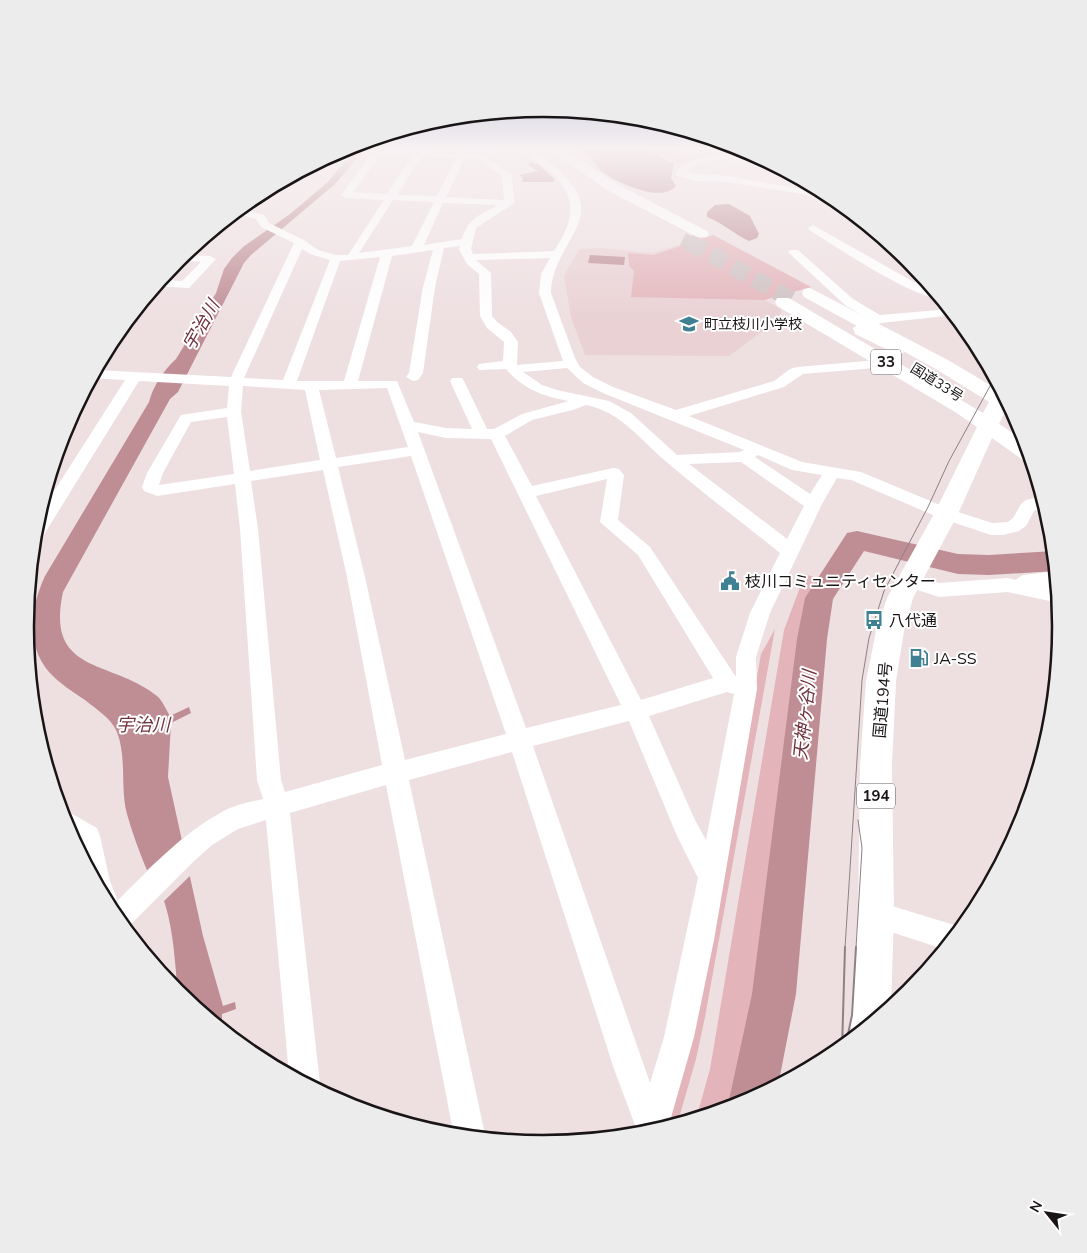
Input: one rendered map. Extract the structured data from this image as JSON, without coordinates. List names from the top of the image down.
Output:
{
  "streets": {
    "highway": [
      "33",
      "国道33号",
      "国道194号",
      "194"
    ]
  },
  "crossings": [
    ["33", "国道33号"],
    ["33", "国道194号"]
  ],
  "water": ["宇治川", "天神ヶ谷川"],
  "places": {
    "school or university": ["町立枝川小学校"],
    "public building": ["枝川コミュニティセンター"],
    "bus stop": ["八代通"],
    "fuel station": ["JA-SS"]
  },
  "north": "top left"
}
